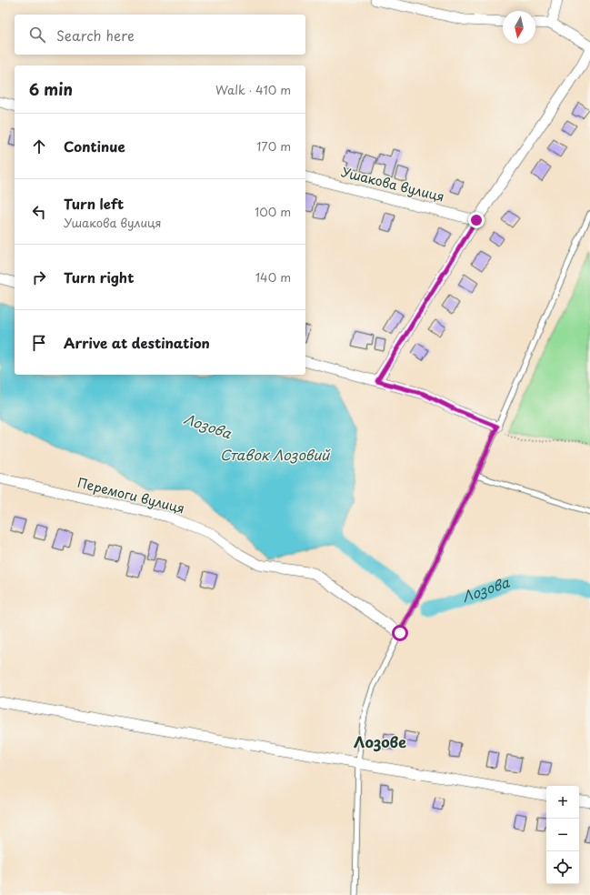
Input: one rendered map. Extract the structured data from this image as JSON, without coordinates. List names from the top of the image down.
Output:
{
  "streets": {
    "street": ["Ушакова вулиця", "Перемоги вулиця"]
  },
  "districts": ["Лозове"],
  "water": ["Лозова", "Ставок Лозовий"],
  "north": "bottom",
  "page": {
    "search": "Search here",
    "heading": ["6 min", "Walk · 410 m"],
    "list": [
      ["Continue", "170 m"],
      ["Turn left", "Ушакова вулиця", "100 m"],
      ["Turn right", "140 m"],
      "Arrive at destination"
    ],
    "map_buttons": ["+", "−"]
  }
}
